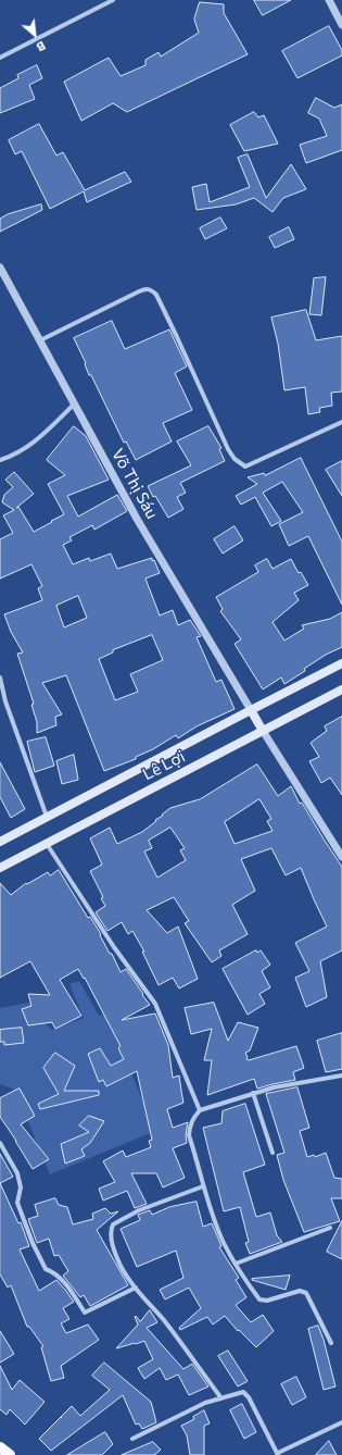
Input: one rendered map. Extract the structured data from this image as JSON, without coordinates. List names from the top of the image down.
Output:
{
  "streets": {
    "main road": ["Lê Lợi"],
    "street": ["Võ Thị Sáu"]
  },
  "crossings": [
    ["Võ Thị Sáu", "Lê Lợi"]
  ],
  "north": "bottom right"
}
